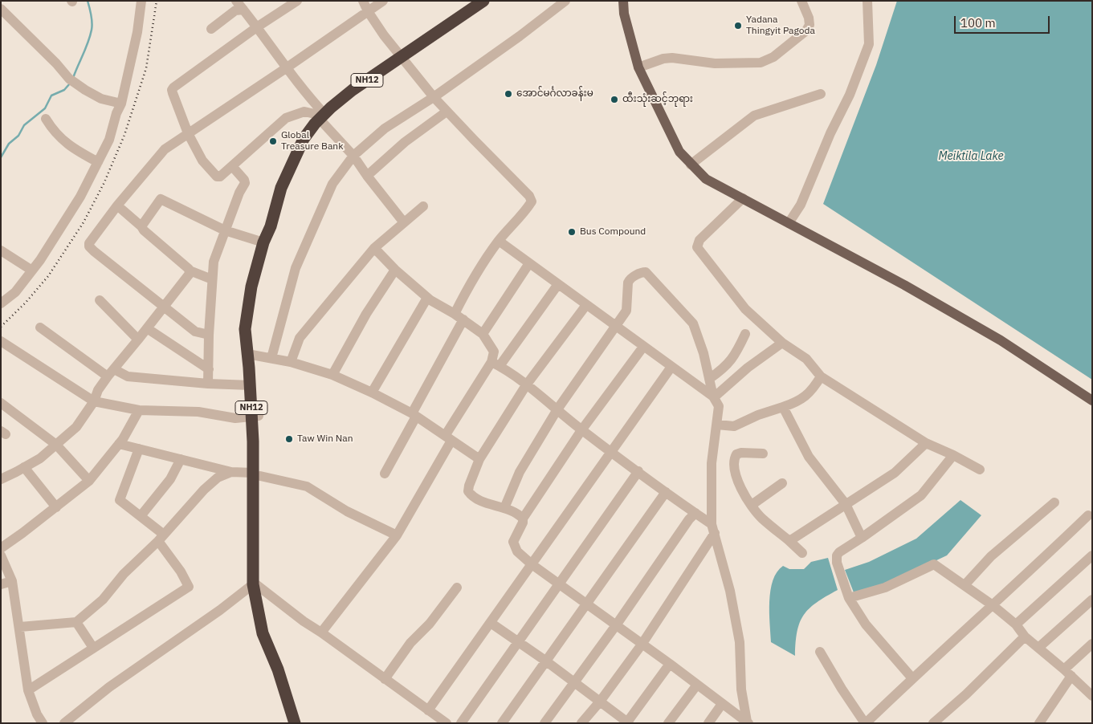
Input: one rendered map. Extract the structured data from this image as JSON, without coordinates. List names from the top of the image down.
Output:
{
  "streets": {
    "highway": ["NH12"]
  },
  "water": ["Meiktila Lake"],
  "places": [
    "Yadana Thingyit Pagoda",
    "အောင်မင်္ဂလာခန်းမ",
    "ထီးသုံးဆင့်ဘုရား",
    "Global Treasure Bank",
    "Bus Compound",
    "Taw Win Nan"
  ],
  "scale_bar": "100 m"
}
